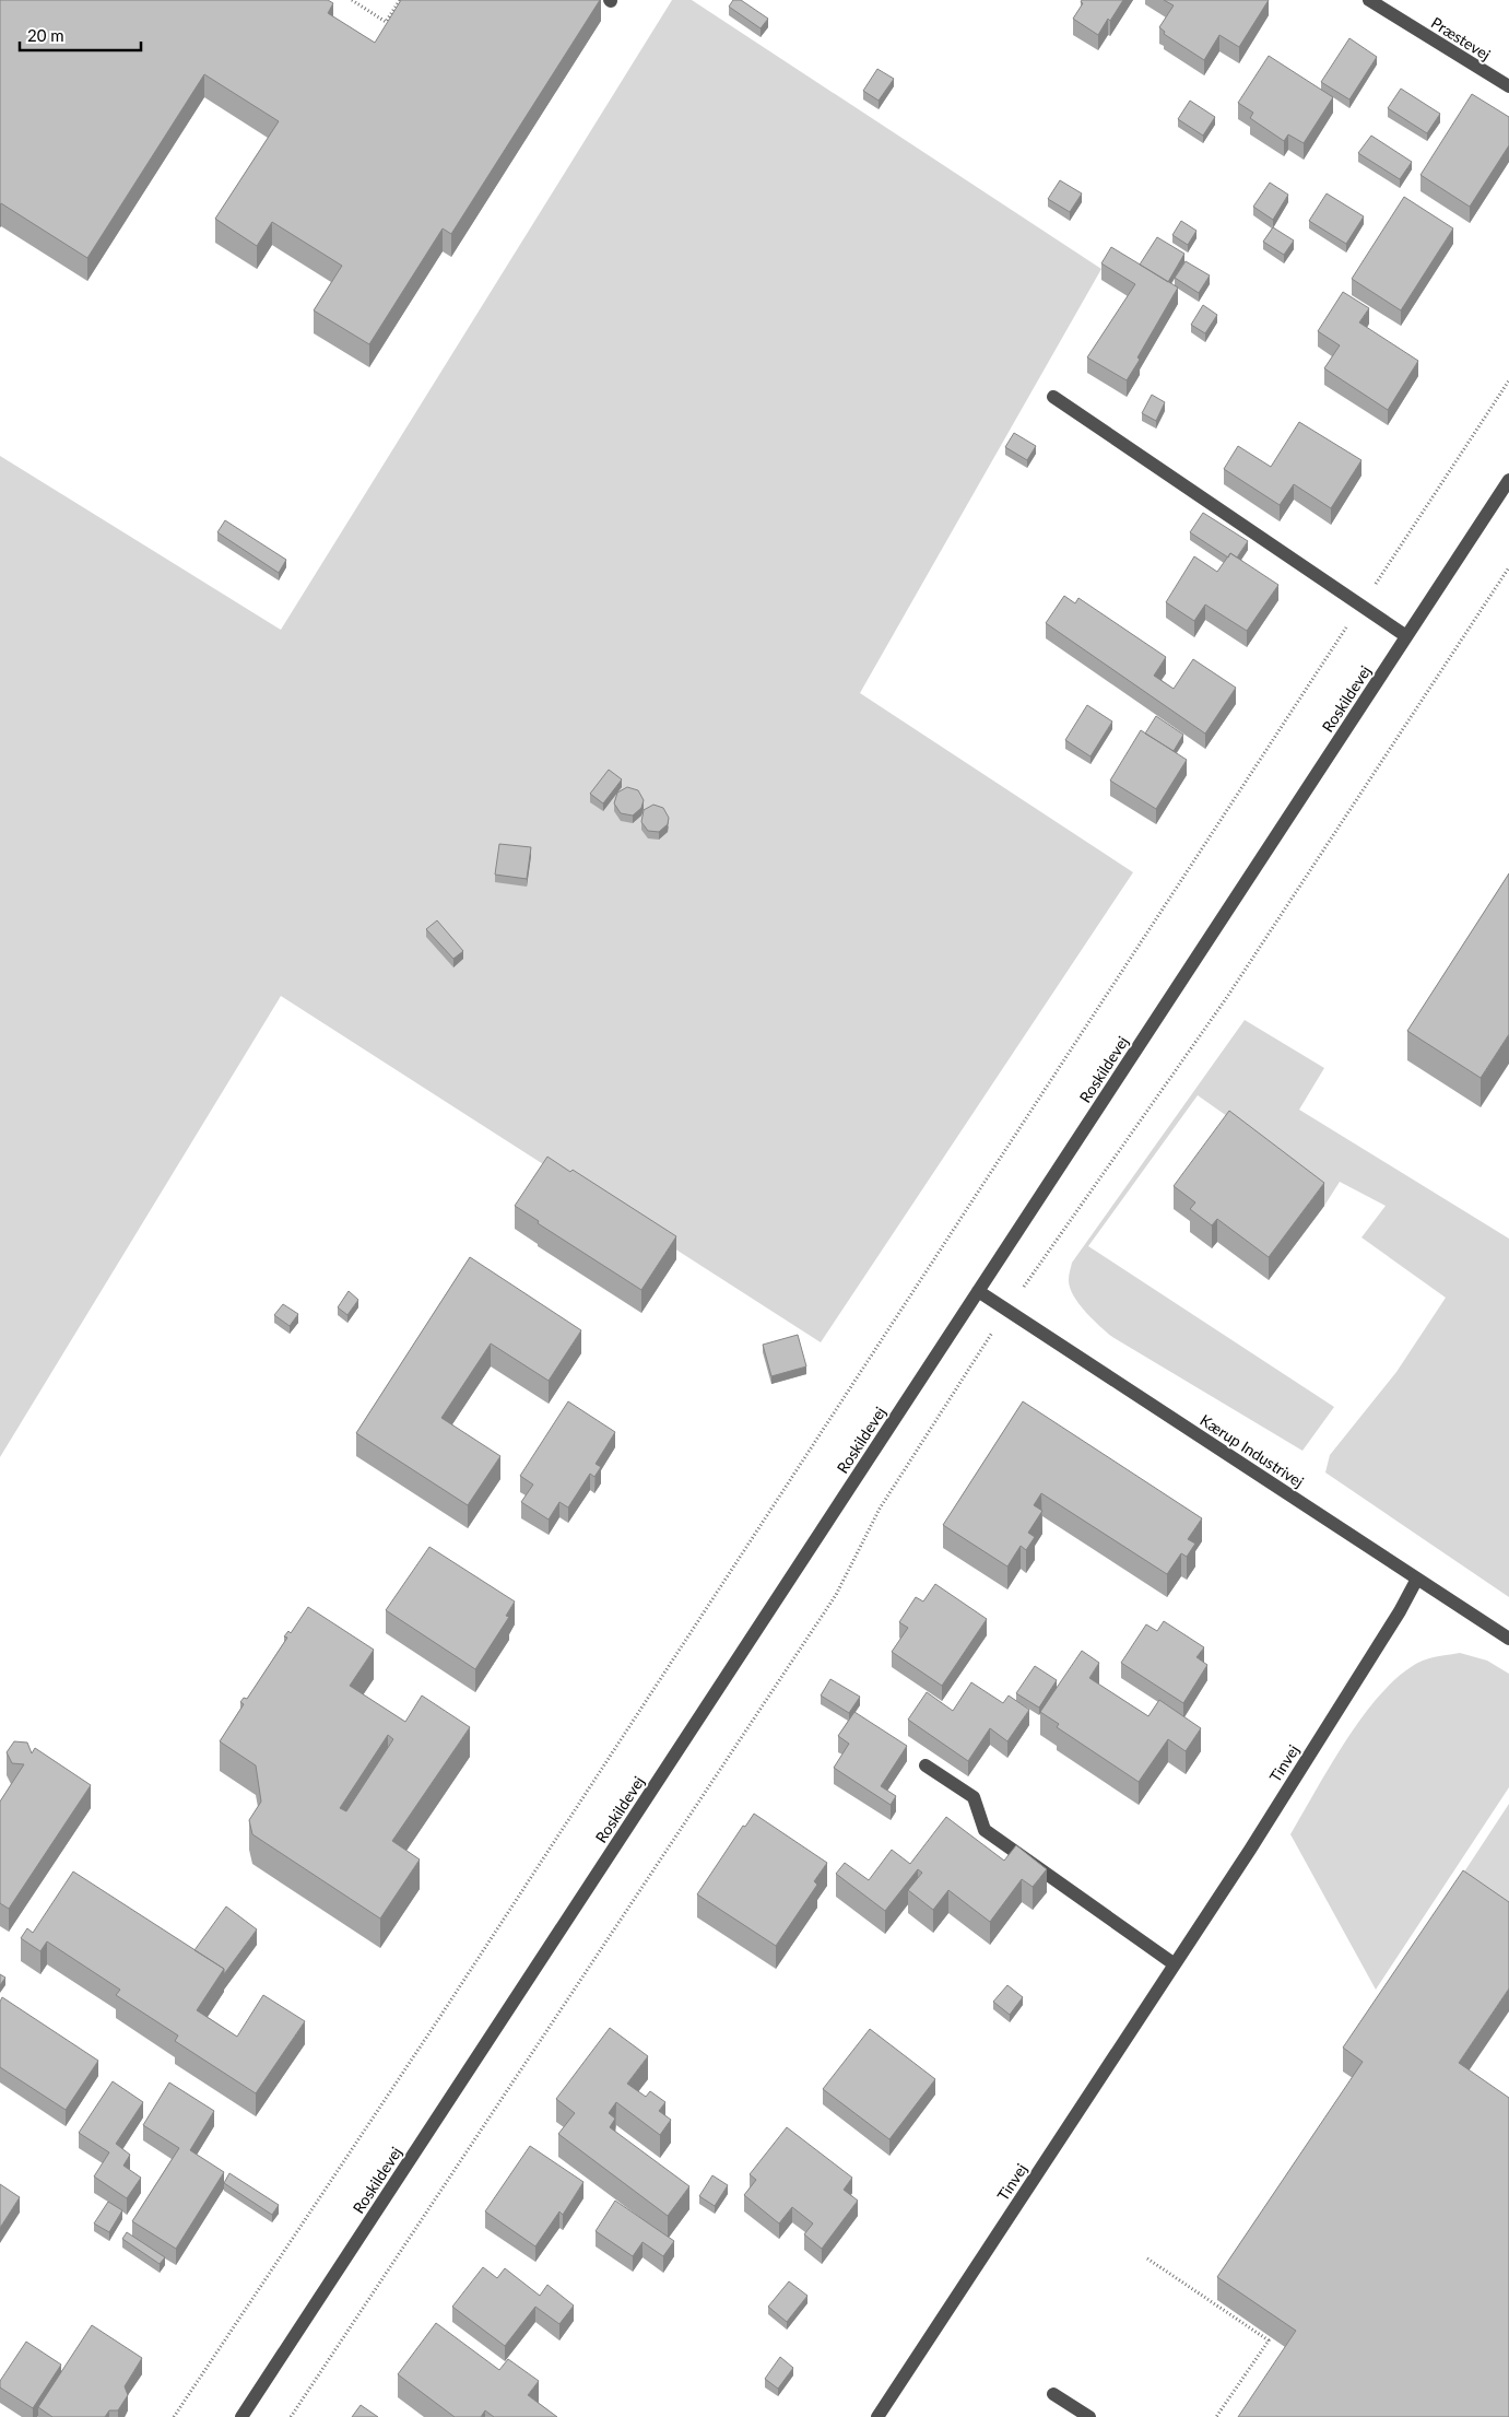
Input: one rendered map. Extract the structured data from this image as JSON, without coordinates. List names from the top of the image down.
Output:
{
  "streets": {
    "street": [
      "Præstevej",
      "Roskildevej",
      "Kærup Industrivej",
      "Tinvej"
    ]
  },
  "crossings": [
    ["Roskildevej", "Kærup Industrivej"],
    ["Kærup Industrivej", "Tinvej"]
  ],
  "scale_bar": "20 m"
}
